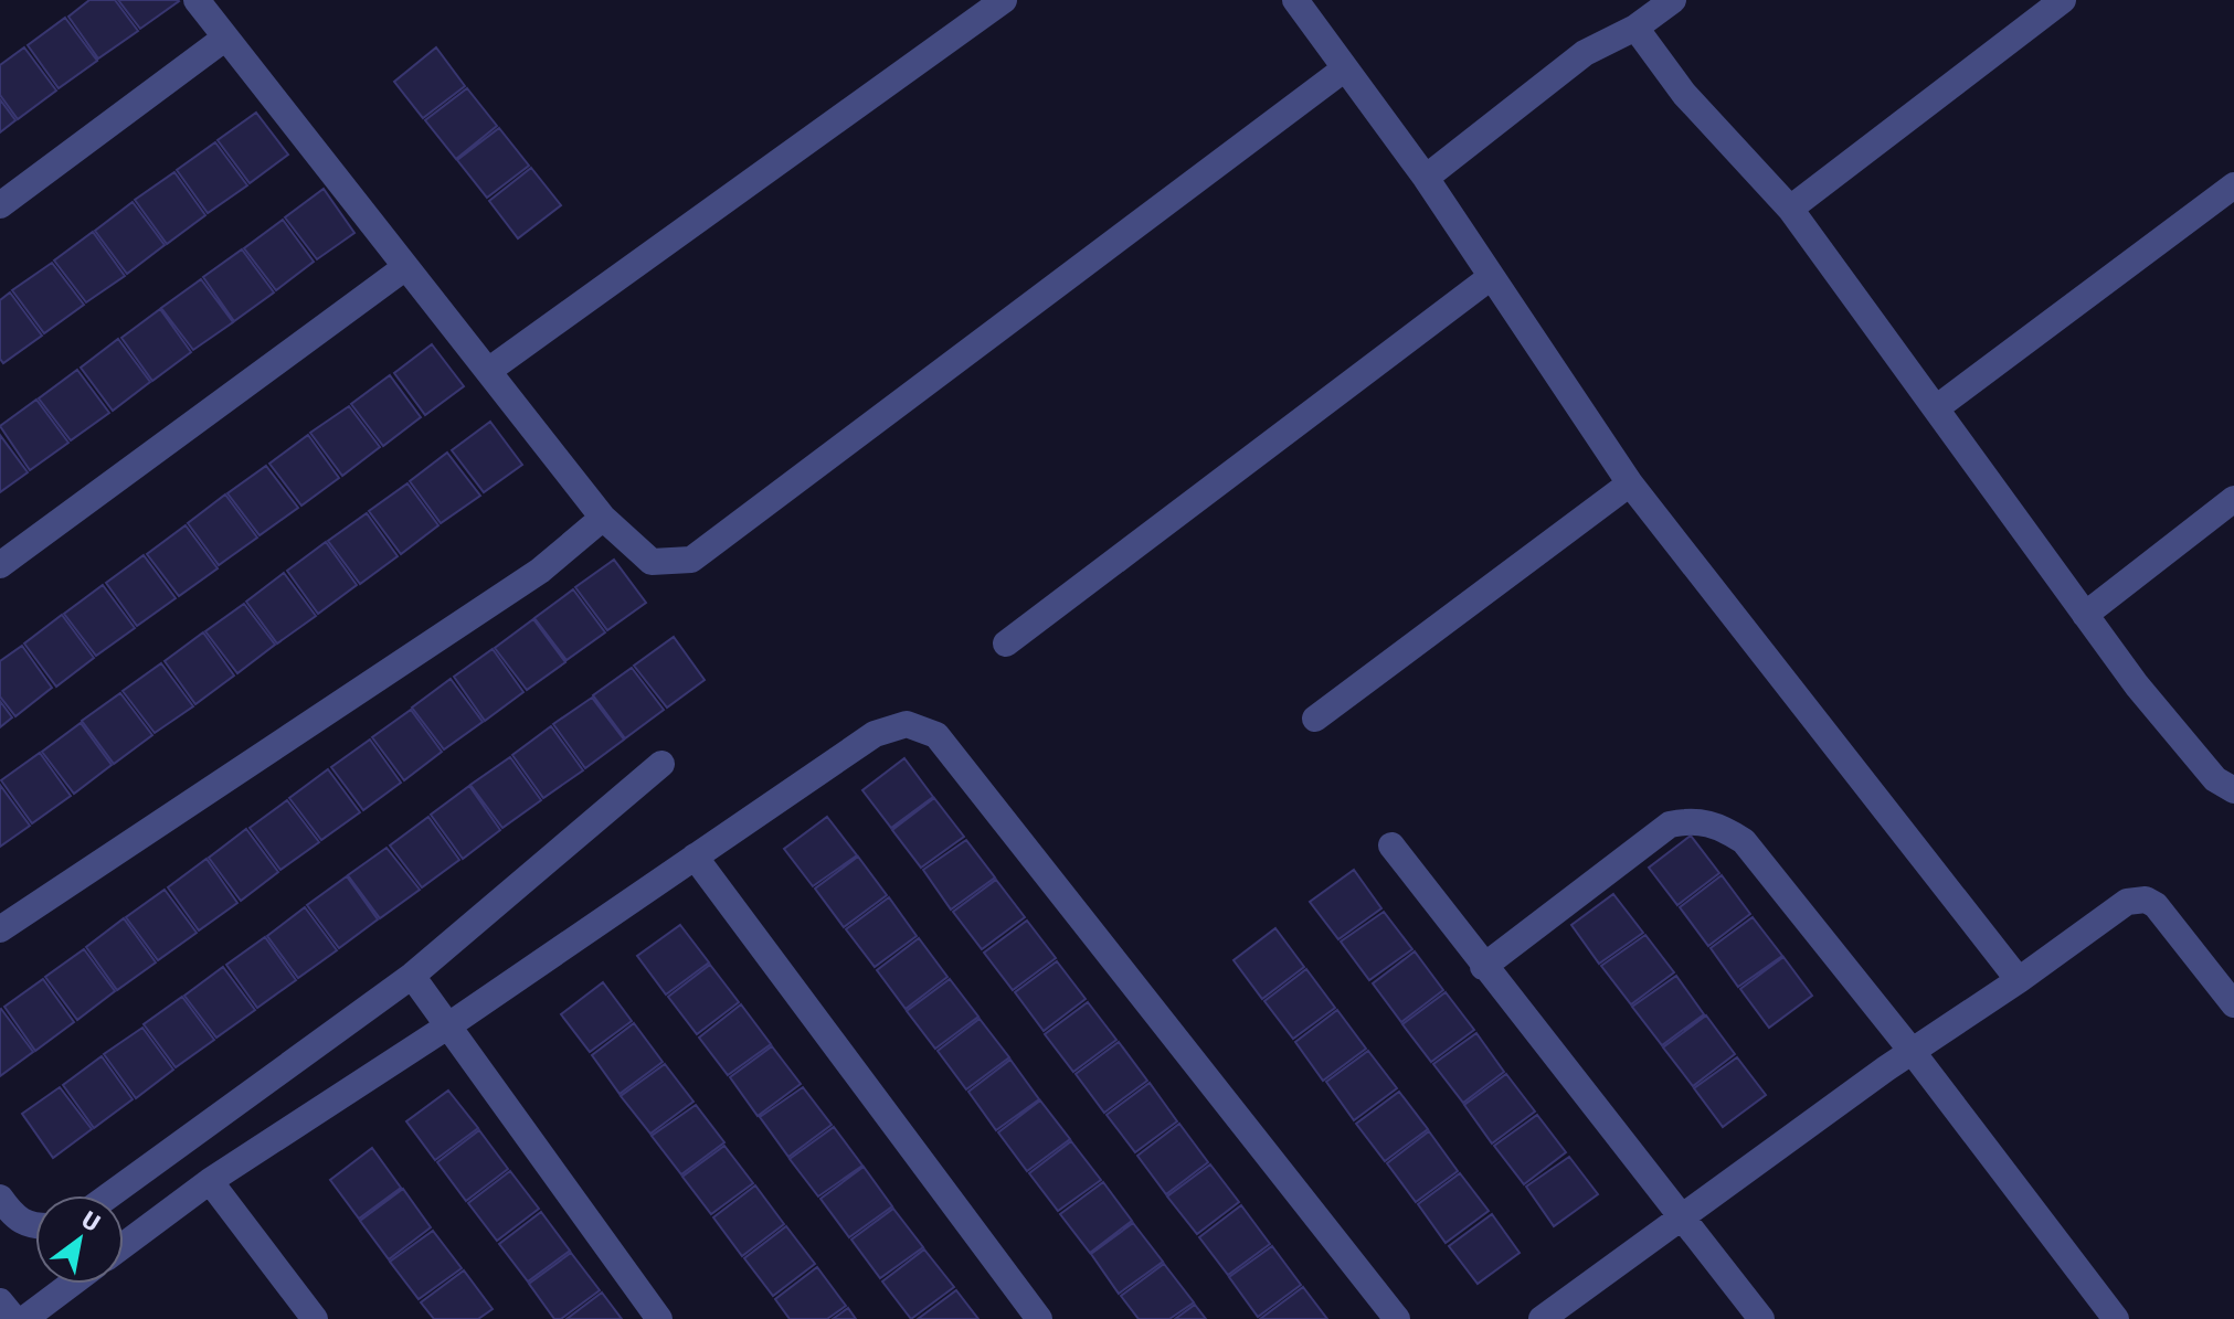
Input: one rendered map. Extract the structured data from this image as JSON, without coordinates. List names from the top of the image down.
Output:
{
  "north": "top right"
}
